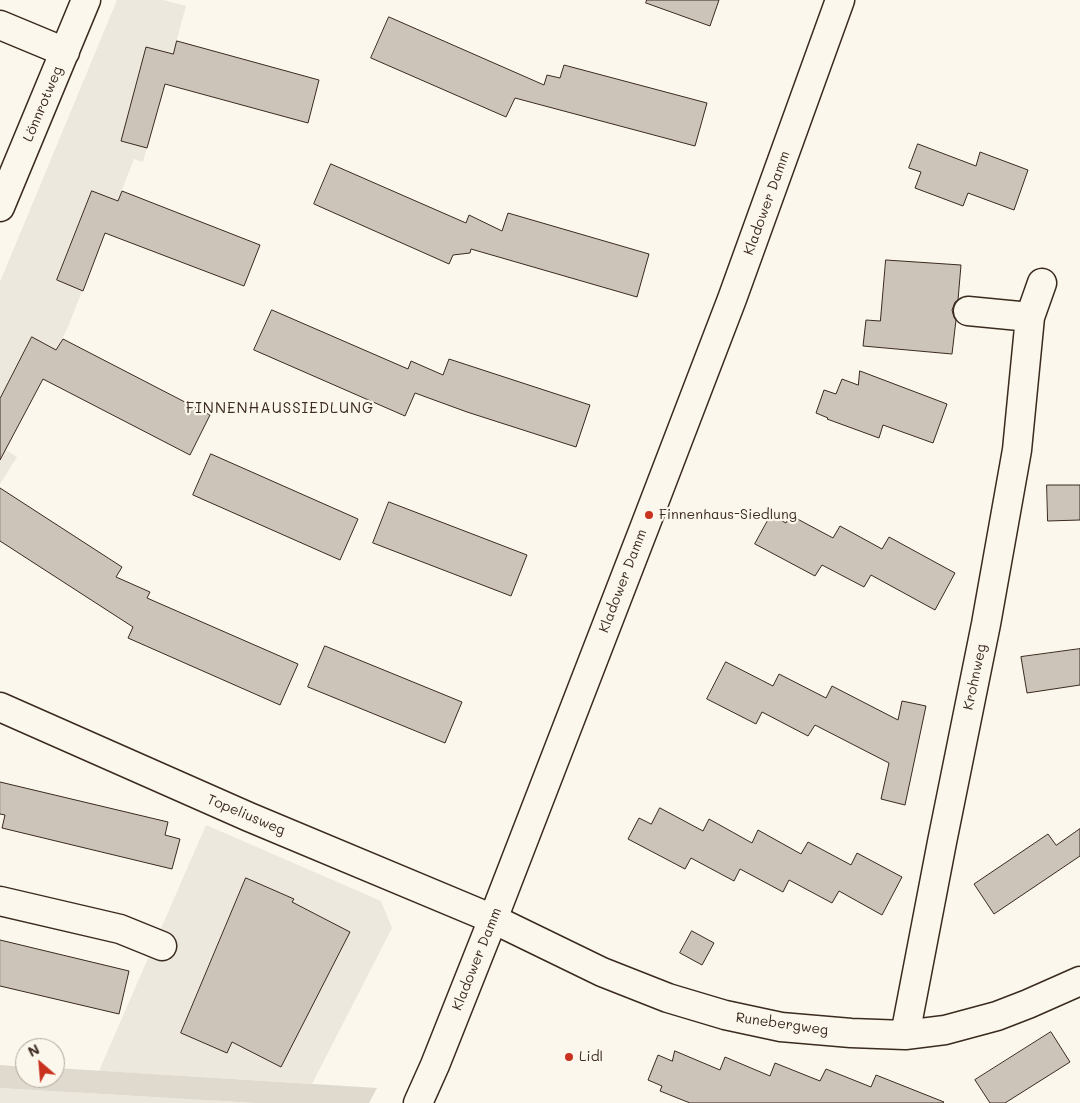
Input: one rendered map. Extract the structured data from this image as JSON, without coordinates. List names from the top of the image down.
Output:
{
  "streets": {
    "street": [
      "Lönnrotweg",
      "Kladower Damm",
      "Krohnweg",
      "Topeliusweg",
      "Runebergweg"
    ]
  },
  "crossings": [
    ["Kladower Damm", "Topeliusweg"],
    ["Kladower Damm", "Runebergweg"],
    ["Krohnweg", "Runebergweg"],
    ["Topeliusweg", "Runebergweg"]
  ],
  "districts": ["FINNENHAUSSIEDLUNG"],
  "places": ["Finnenhaus-Siedlung", "Lidl"],
  "north": "top left"
}
